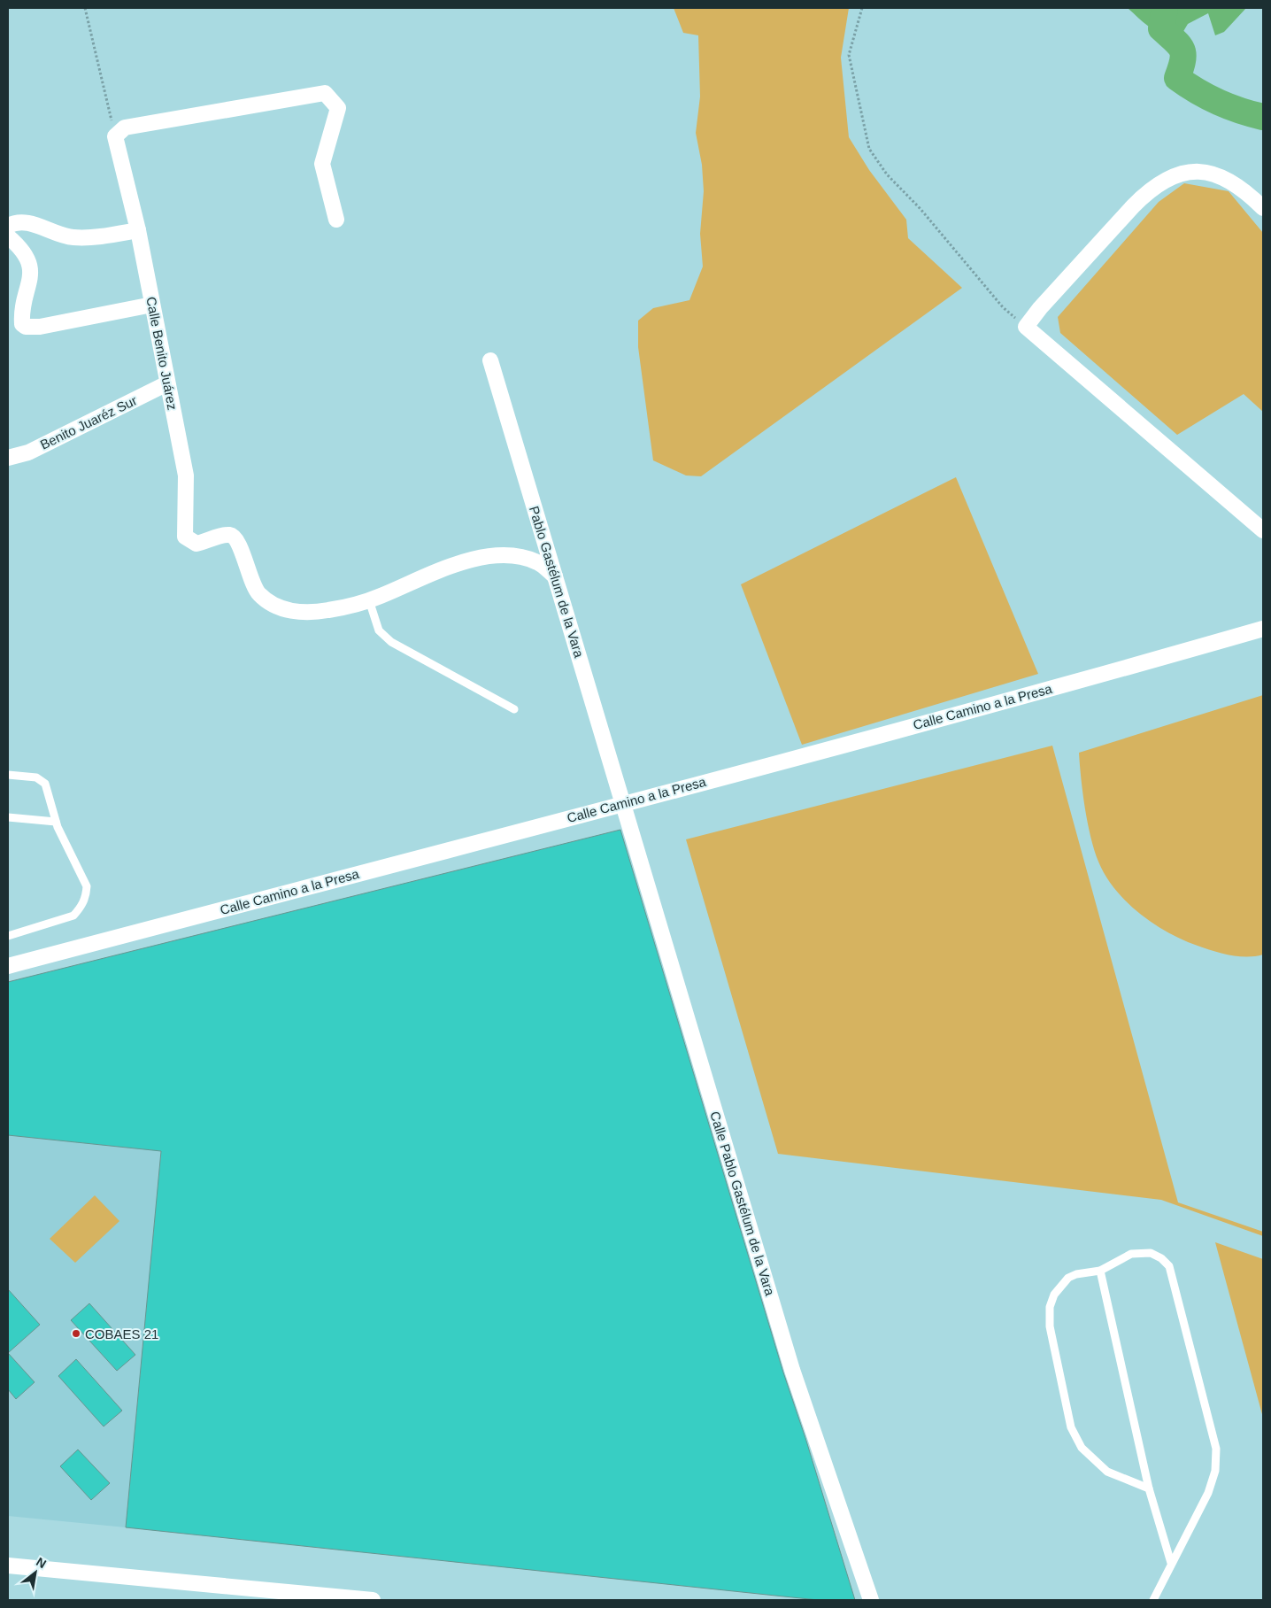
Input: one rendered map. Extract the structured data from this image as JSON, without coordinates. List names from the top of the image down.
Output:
{
  "streets": {
    "street": [
      "Calle Benito Juárez",
      "Benito Juaréz Sur",
      "Pablo Gastélum de la Vara",
      "Calle Camino a la Presa",
      "Calle Pablo Gastélum de la Vara"
    ]
  },
  "crossings": [
    ["Calle Benito Juárez", "Benito Juaréz Sur"],
    ["Pablo Gastélum de la Vara", "Calle Camino a la Presa"],
    ["Pablo Gastélum de la Vara", "Calle Pablo Gastélum de la Vara"],
    ["Calle Camino a la Presa", "Calle Pablo Gastélum de la Vara"]
  ],
  "places": ["COBAES 21"],
  "north": "top right"
}
